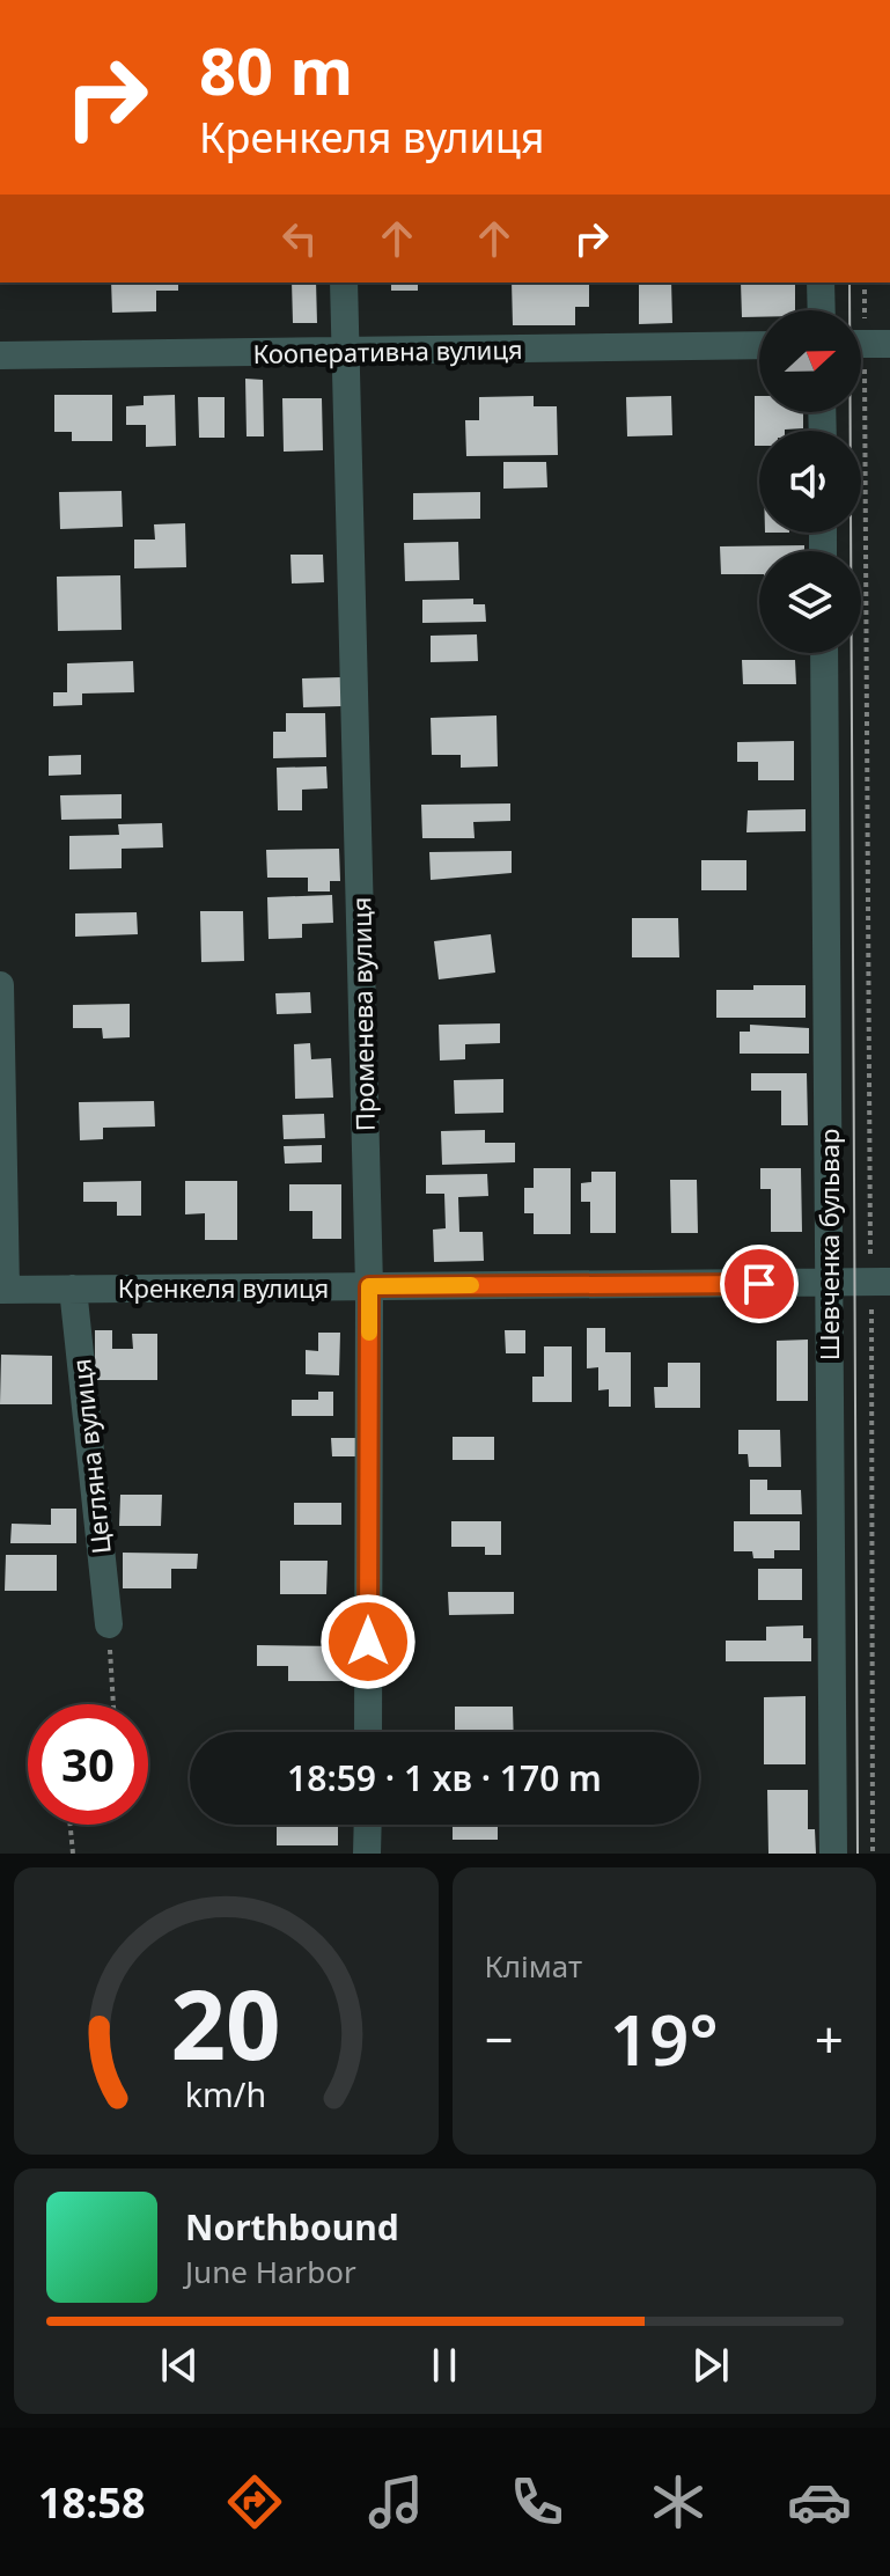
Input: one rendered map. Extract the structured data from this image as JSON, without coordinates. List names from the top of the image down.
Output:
{
  "streets": {
    "street": [
      "Кооперативна вулиця",
      "Променева вулиця",
      "Шевченка бульвар",
      "Кренкеля вулиця",
      "Цегляна вулиця"
    ]
  },
  "crossings": [
    ["Кооперативна вулиця", "Променева вулиця"],
    ["Променева вулиця", "Кренкеля вулиця"],
    ["Шевченка бульвар", "Кренкеля вулиця"],
    ["Кренкеля вулиця", "Цегляна вулиця"]
  ],
  "north": "right",
  "page": {
    "turn": ["80 m", "Кренкеля вулиця"],
    "limit": "30",
    "trip": "18:59 · 1 хв · 170 m",
    "tile": "Клімат",
    "heat": ["−", "19°", "+"],
    "song": ["Northbound", "June Harbor"],
    "tabs": "18:58",
    "gauge": ["20", "km/h"]
  }
}
